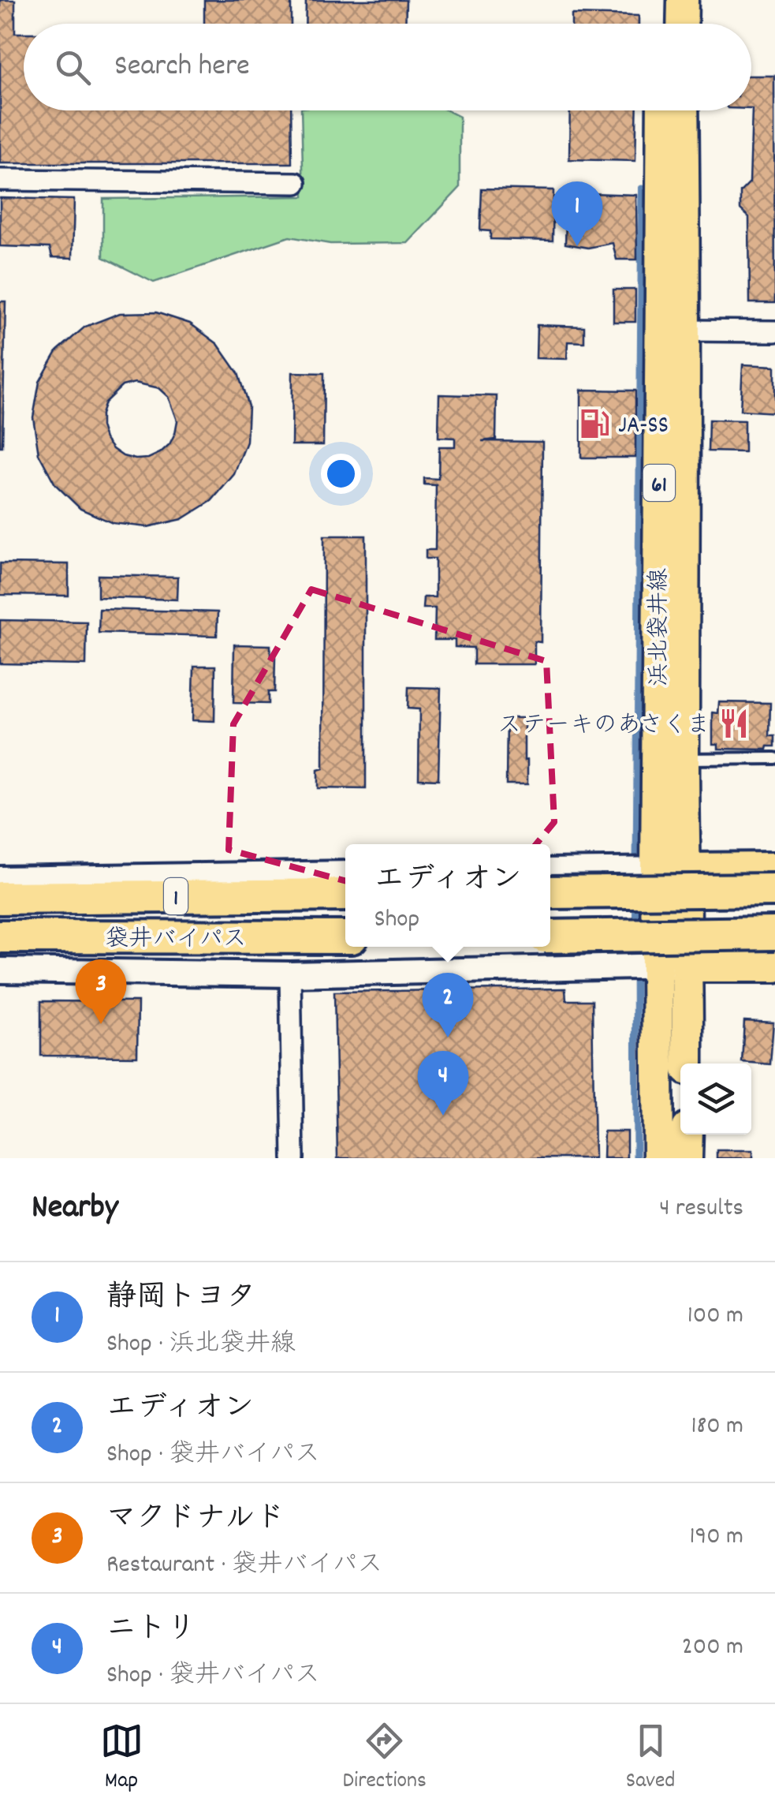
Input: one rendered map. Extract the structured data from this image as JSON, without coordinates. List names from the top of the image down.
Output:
{
  "streets": {
    "highway": ["1", "袋井バイパス"],
    "main road": ["61", "浜北袋井線"]
  },
  "places": {
    "fuel station": ["JA-SS"],
    "restaurant": ["ステーキのあさくま"]
  },
  "page": {
    "search": "Search here",
    "pins": [
      "1",
      "3",
      "2",
      "4"
    ],
    "popup": ["エディオン", "Shop"],
    "heading": ["Nearby", "4 results"],
    "list": [
      {
        "mark": "1",
        "name": "静岡トヨタ",
        "note": "Shop · 浜北袋井線",
        "value": "100 m"
      },
      {
        "mark": "2",
        "name": "エディオン",
        "note": "Shop · 袋井バイパス",
        "value": "180 m"
      },
      {
        "mark": "3",
        "name": "マクドナルド",
        "note": "Restaurant · 袋井バイパス",
        "value": "190 m"
      },
      {
        "mark": "4",
        "name": "ニトリ",
        "note": "Shop · 袋井バイパス",
        "value": "200 m"
      }
    ],
    "nav": ["Map", "Directions", "Saved"]
  }
}
